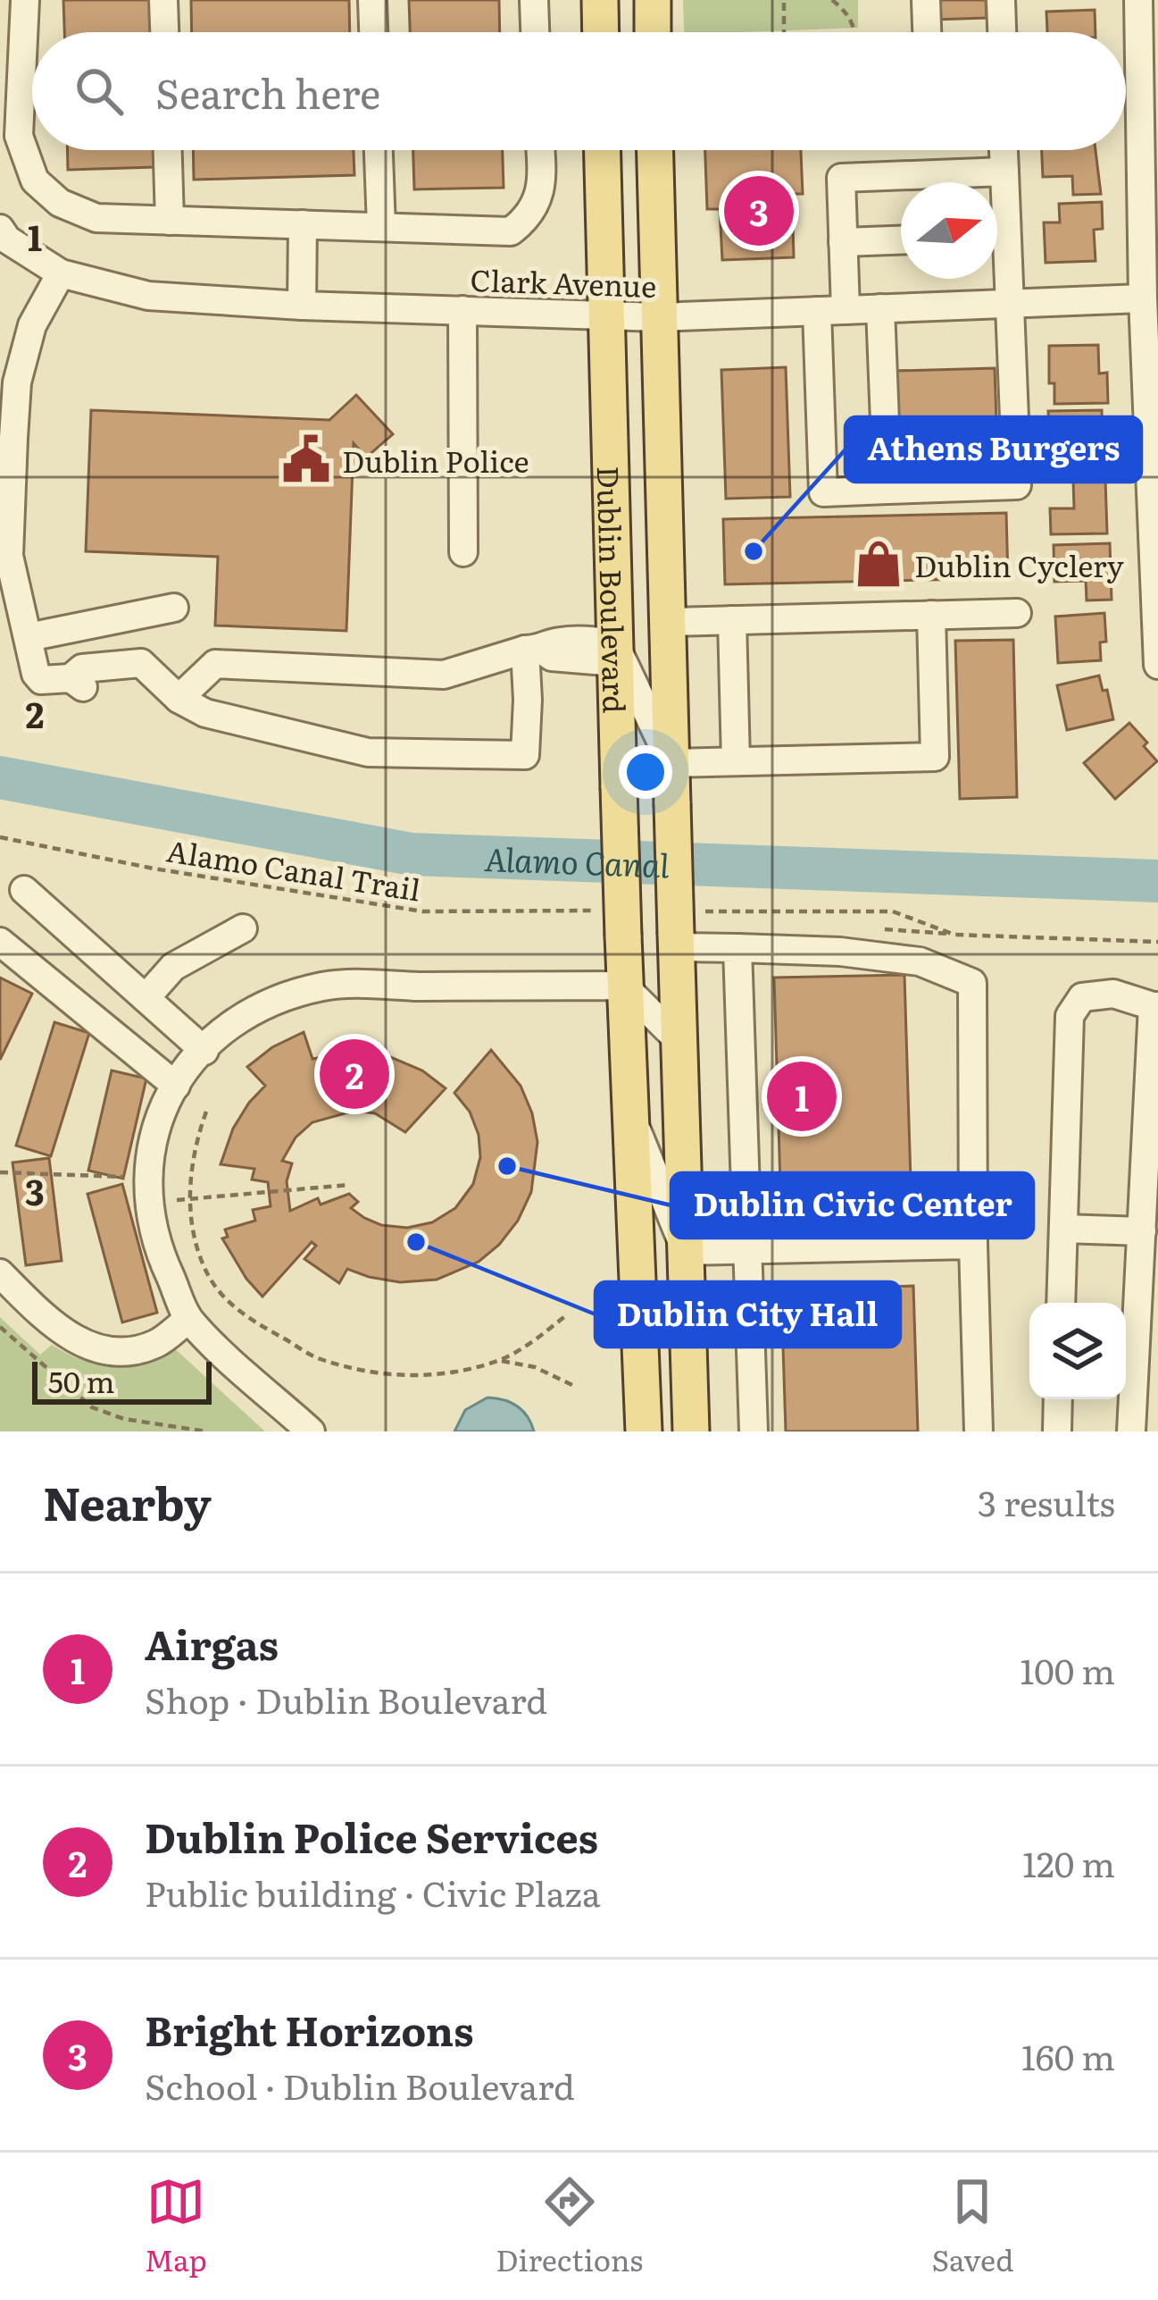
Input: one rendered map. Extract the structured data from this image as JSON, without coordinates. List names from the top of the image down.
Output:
{
  "streets": {
    "main road": ["Dublin Boulevard"],
    "street": ["Clark Avenue"],
    "path": ["Alamo Canal Trail"]
  },
  "crossings": [
    ["Clark Avenue", "Dublin Boulevard"],
    ["Dublin Boulevard", "Alamo Canal Trail"]
  ],
  "water": ["Alamo Canal"],
  "places": {
    "public building": ["Dublin Police"],
    "other": ["Athens Burgers", "Dublin Civic Center", "Dublin City Hall"],
    "shop": ["Dublin Cyclery"]
  },
  "scale_bar": "50 m",
  "north": "right",
  "page": {
    "search": "Search here",
    "pins": ["3", "2", "1"],
    "scale": "50 m",
    "heading": ["Nearby", "3 results"],
    "list": [
      {
        "mark": "1",
        "name": "Airgas",
        "note": "Shop · Dublin Boulevard",
        "value": "100 m"
      },
      {
        "mark": "2",
        "name": "Dublin Police Services",
        "note": "Public building · Civic Plaza",
        "value": "120 m"
      },
      {
        "mark": "3",
        "name": "Bright Horizons",
        "note": "School · Dublin Boulevard",
        "value": "160 m"
      }
    ],
    "nav": ["Map", "Directions", "Saved"]
  },
  "grid": {
    "rows": ["1", "2", "3"]
  }
}
